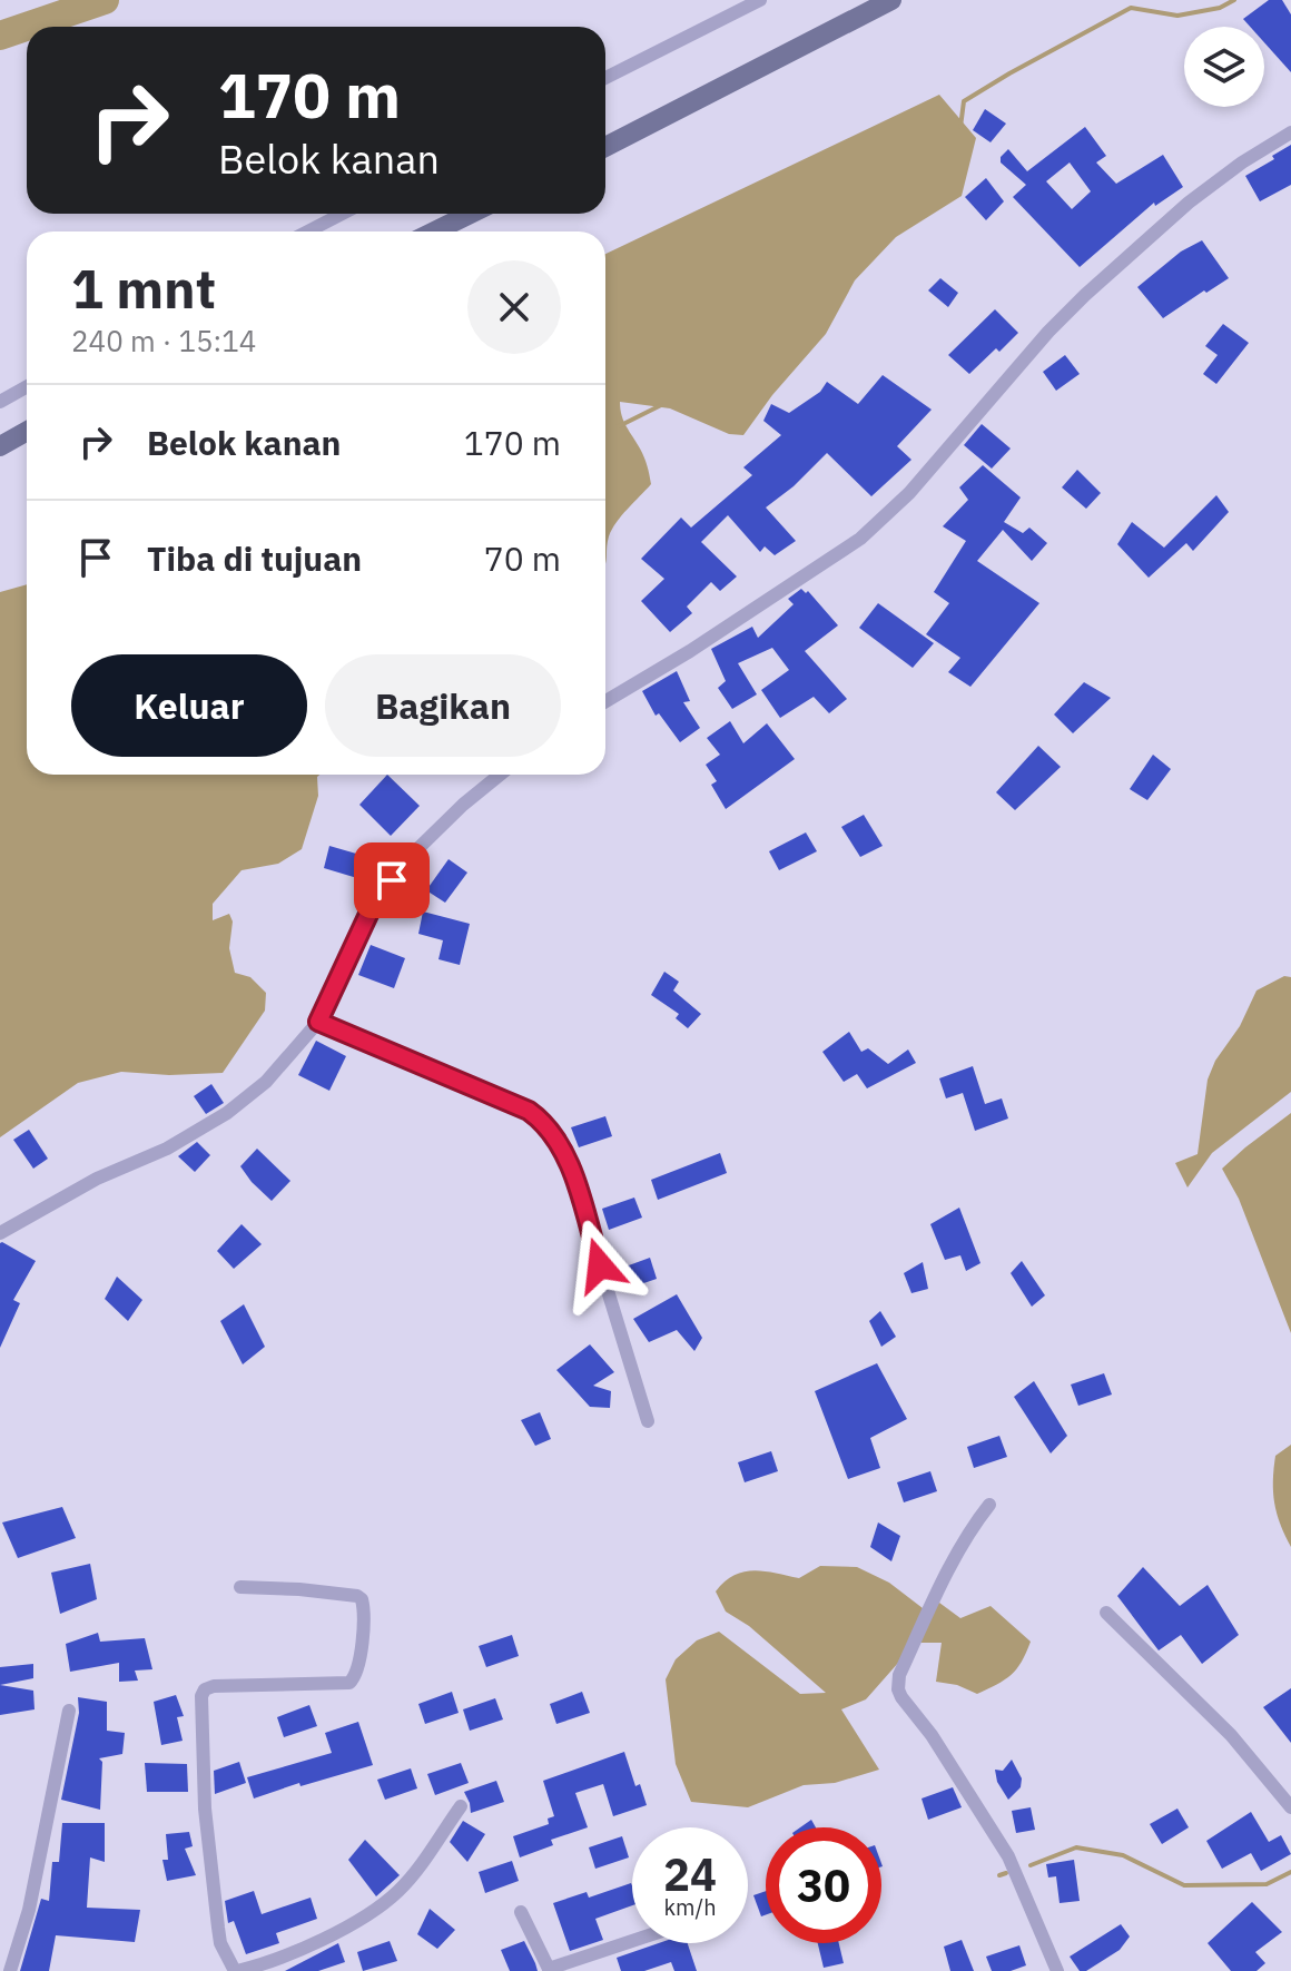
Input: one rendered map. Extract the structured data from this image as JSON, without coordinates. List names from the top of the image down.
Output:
{
  "page": {
    "turn": ["170 m", "Belok kanan"],
    "heading": ["1 mnt", "240 m · 15:14"],
    "list": [
      {
        "name": "Belok kanan",
        "value": "170 m"
      },
      {
        "name": "Tiba di tujuan",
        "value": "70 m"
      }
    ],
    "buttons": ["Keluar", "Bagikan"],
    "speed": "24 km/h",
    "limit": "30"
  }
}
